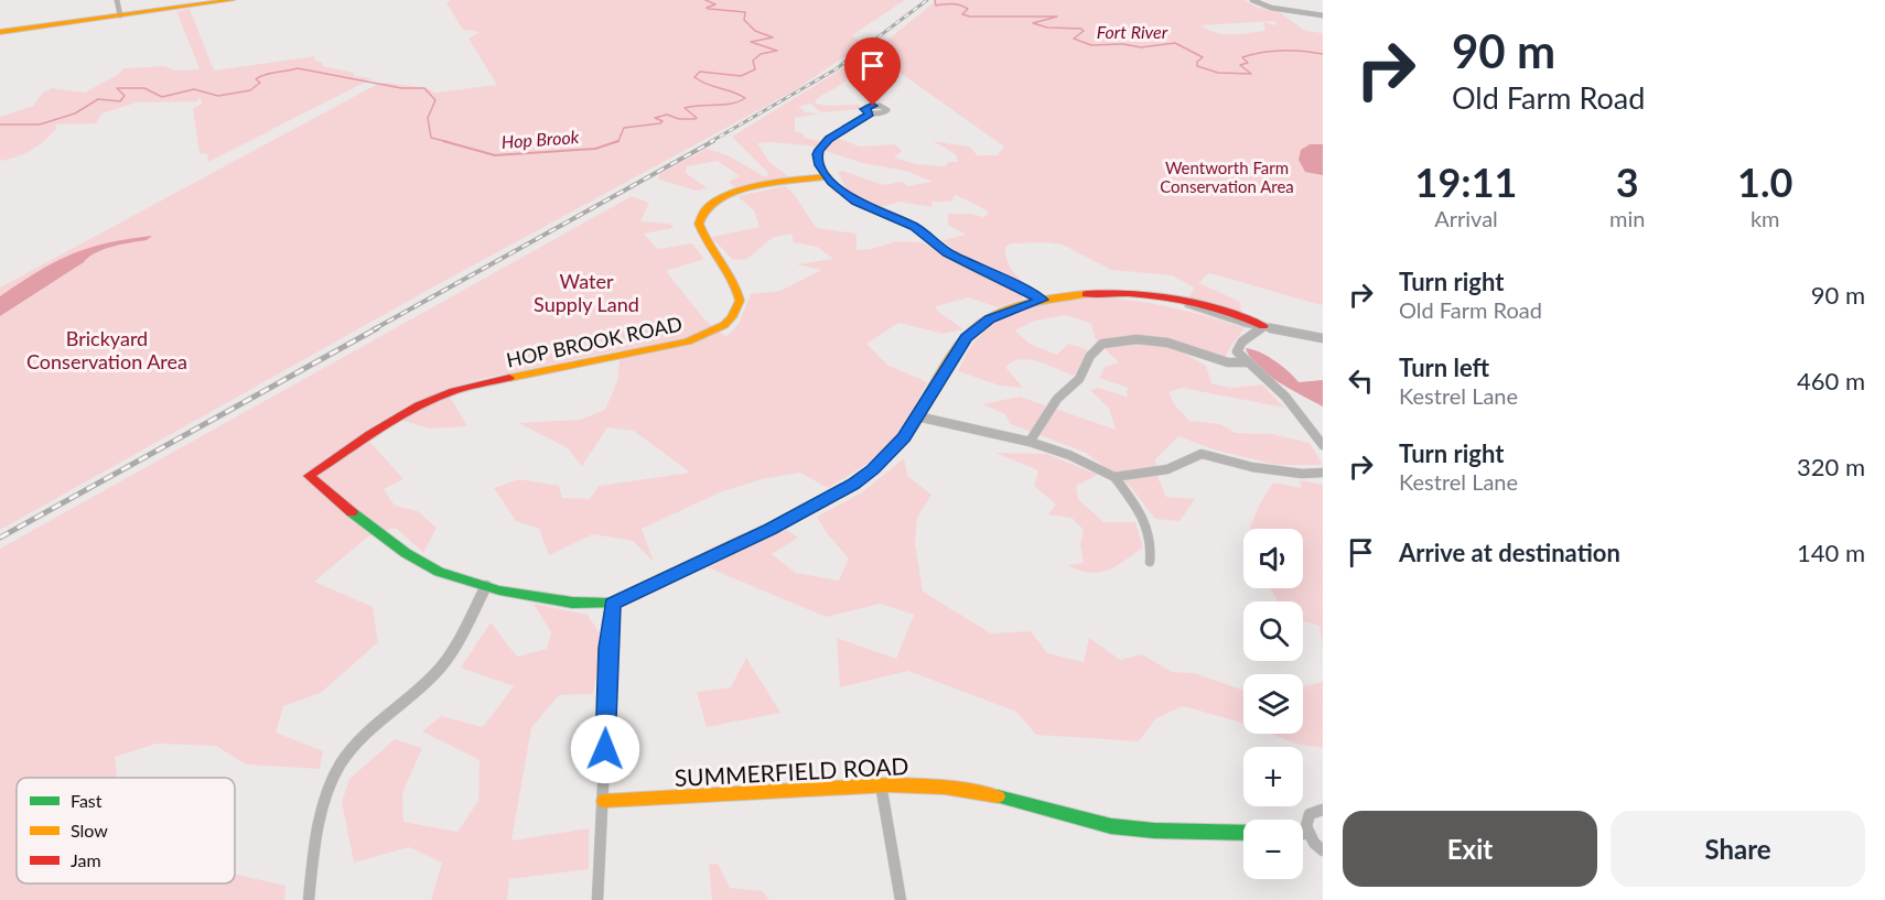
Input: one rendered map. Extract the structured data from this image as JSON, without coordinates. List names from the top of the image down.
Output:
{
  "streets": {
    "street": ["HOP BROOK ROAD", "SUMMERFIELD ROAD"]
  },
  "water": ["Fort River", "Hop Brook"],
  "parks": ["Wentworth Farm Conservation Area", "Water Supply Land", "Brickyard Conservation Area"],
  "legend": ["Fast", "Slow", "Jam"],
  "page": {
    "turn": ["90 m", "Old Farm Road"],
    "eta": [
      "19:11",
      "Arrival",
      "3",
      "min",
      "1.0",
      "km"
    ],
    "list": [
      {
        "name": "Turn right",
        "note": "Old Farm Road",
        "value": "90 m"
      },
      {
        "name": "Turn left",
        "note": "Kestrel Lane",
        "value": "460 m"
      },
      {
        "name": "Turn right",
        "note": "Kestrel Lane",
        "value": "320 m"
      },
      {
        "name": "Arrive at destination",
        "value": "140 m"
      }
    ],
    "map_buttons": ["+", "−"],
    "buttons": ["Exit", "Share"]
  }
}
